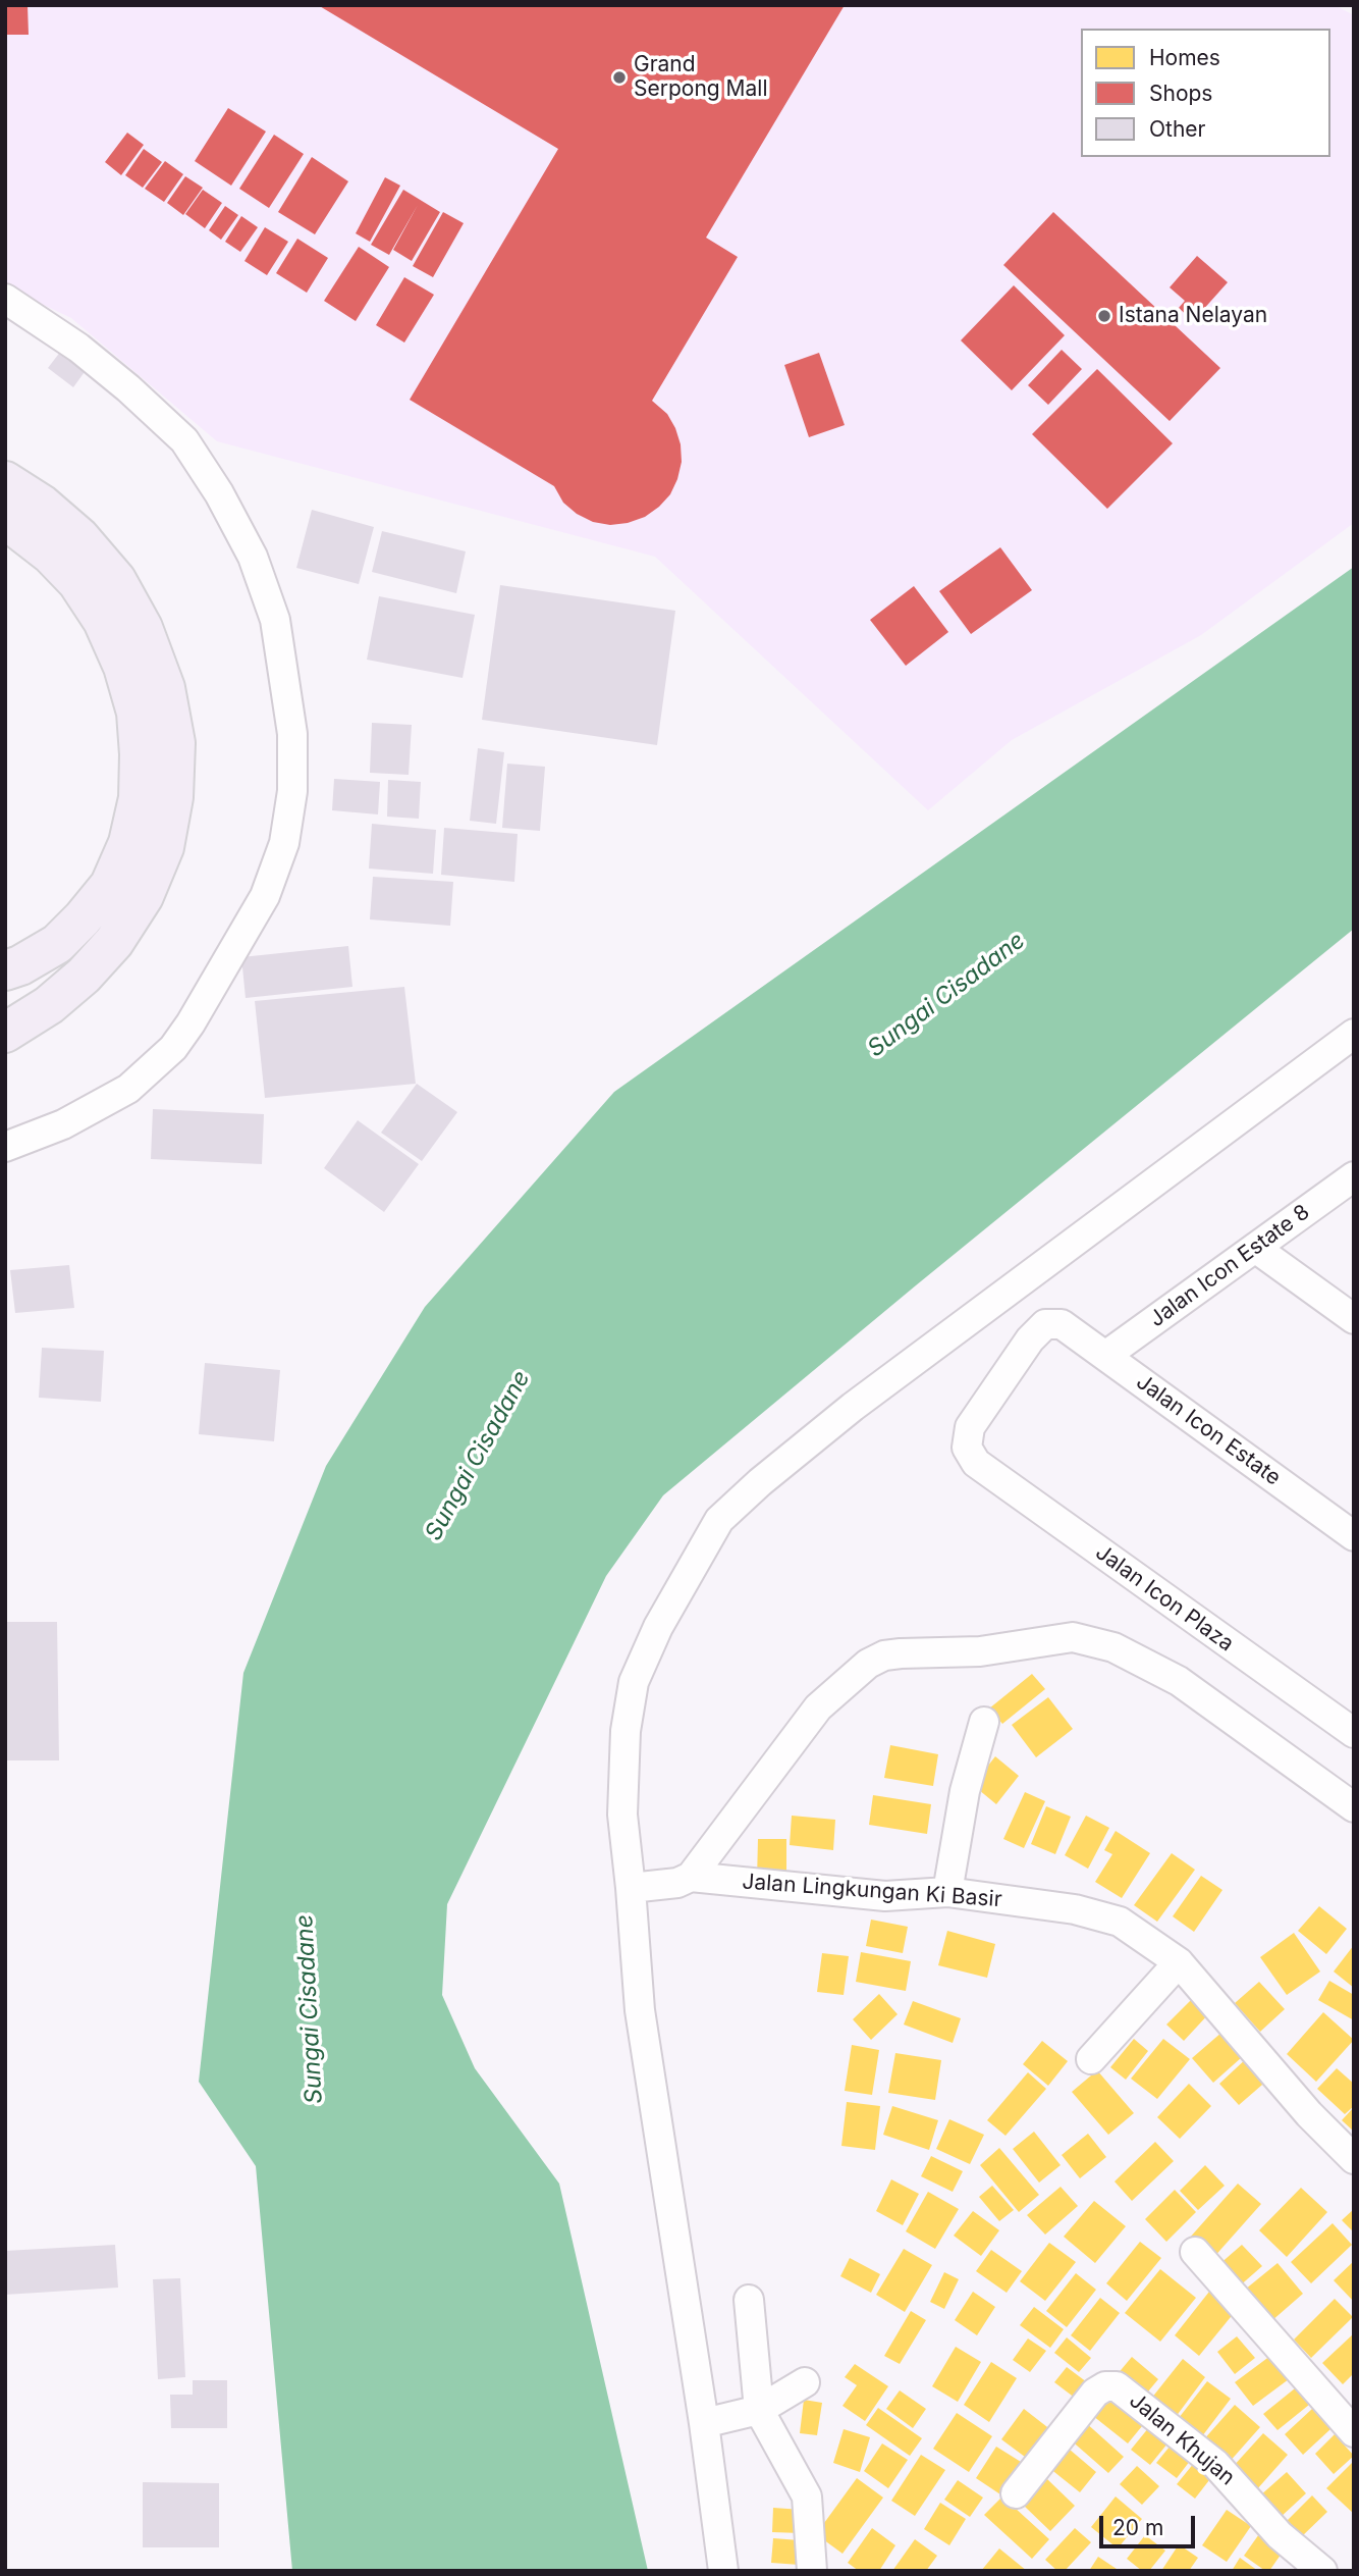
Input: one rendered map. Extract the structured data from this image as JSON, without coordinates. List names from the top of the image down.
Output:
{
  "streets": {
    "street": [
      "Jalan Icon Estate 8",
      "Jalan Icon Estate",
      "Jalan Icon Plaza",
      "Jalan Lingkungan Ki Basir",
      "Jalan Khujan"
    ]
  },
  "crossings": [
    ["Jalan Icon Estate 8", "Jalan Icon Estate"],
    ["Jalan Icon Estate", "Jalan Icon Plaza"]
  ],
  "water": ["Sungai Cisadane"],
  "places": ["Grand Serpong Mall", "Istana Nelayan"],
  "legend": ["Homes", "Shops", "Other"],
  "scale_bar": "20 m"
}
